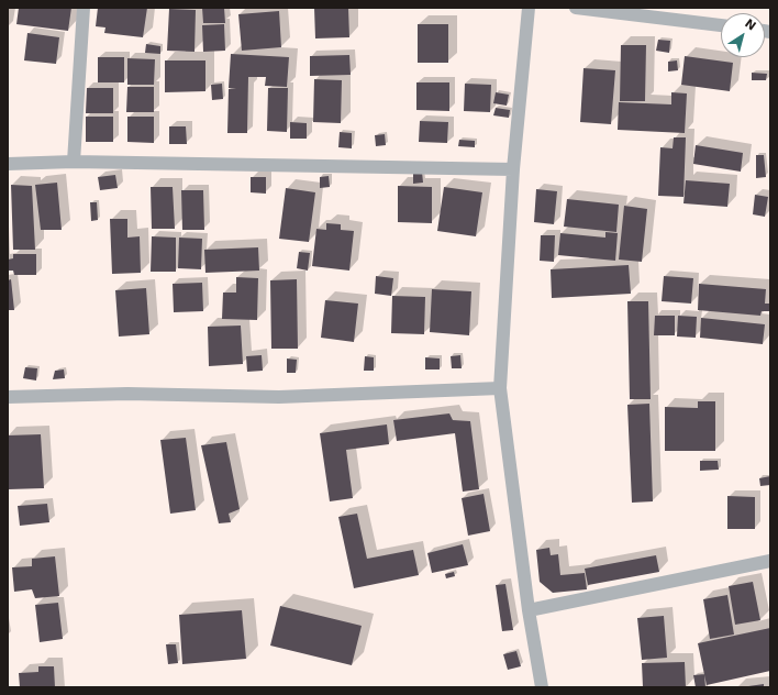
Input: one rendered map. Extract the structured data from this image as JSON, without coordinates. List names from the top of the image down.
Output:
{
  "north": "top right"
}
